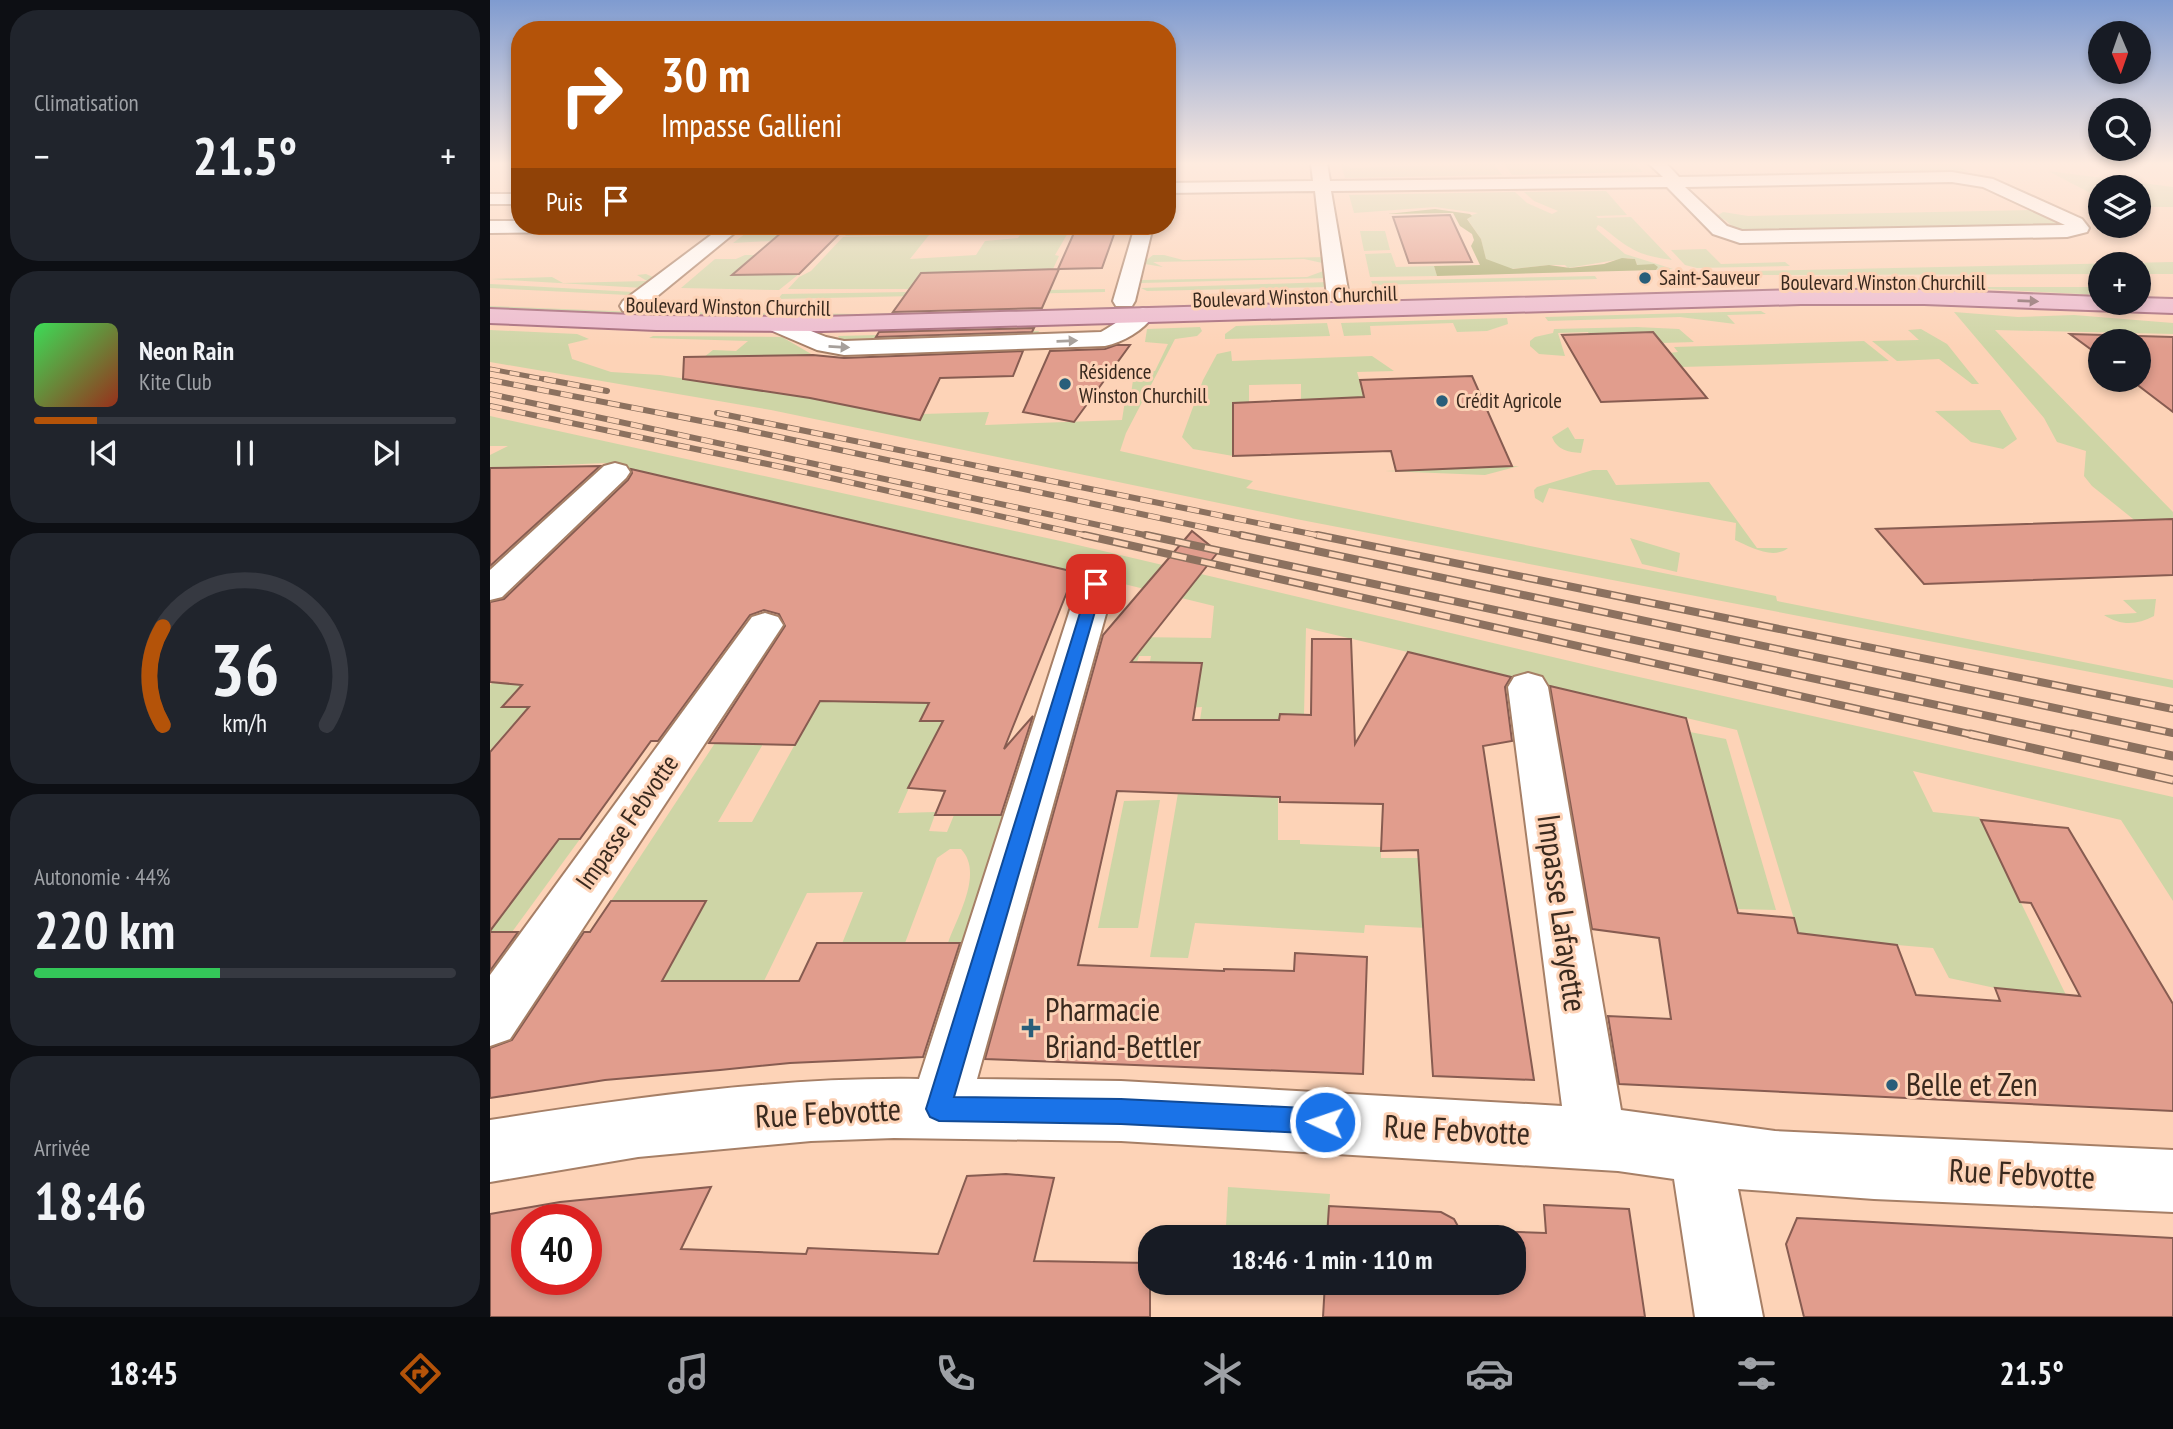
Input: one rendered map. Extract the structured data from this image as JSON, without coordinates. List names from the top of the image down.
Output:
{
  "streets": {
    "main road": ["Boulevard Winston Churchill"],
    "street": ["Impasse Febvotte", "Impasse Lafayette", "Rue Febvotte"]
  },
  "crossings": [
    ["Impasse Lafayette", "Rue Febvotte"]
  ],
  "places": {
    "other": [
      "Saint-Sauveur",
      "Résidence Winston Churchill",
      "Crédit Agricole",
      "Belle et Zen"
    ],
    "health": ["Pharmacie Briand-Bettler"]
  },
  "north": "bottom",
  "page": {
    "tile": [
      "Climatisation",
      ["Autonomie · 44%", "220 km"],
      ["Arrivée", "18:46"]
    ],
    "map_buttons": ["+", "−"],
    "turn": ["30 m", "Impasse Gallieni"],
    "heat": ["−", "21.5°", "+"],
    "then": "Puis",
    "song": ["Neon Rain", "Kite Club"],
    "limit": "40",
    "trip": "18:46 · 1 min · 110 m",
    "tabs": ["18:45", "21.5°"],
    "gauge": ["36", "km/h"]
  }
}
